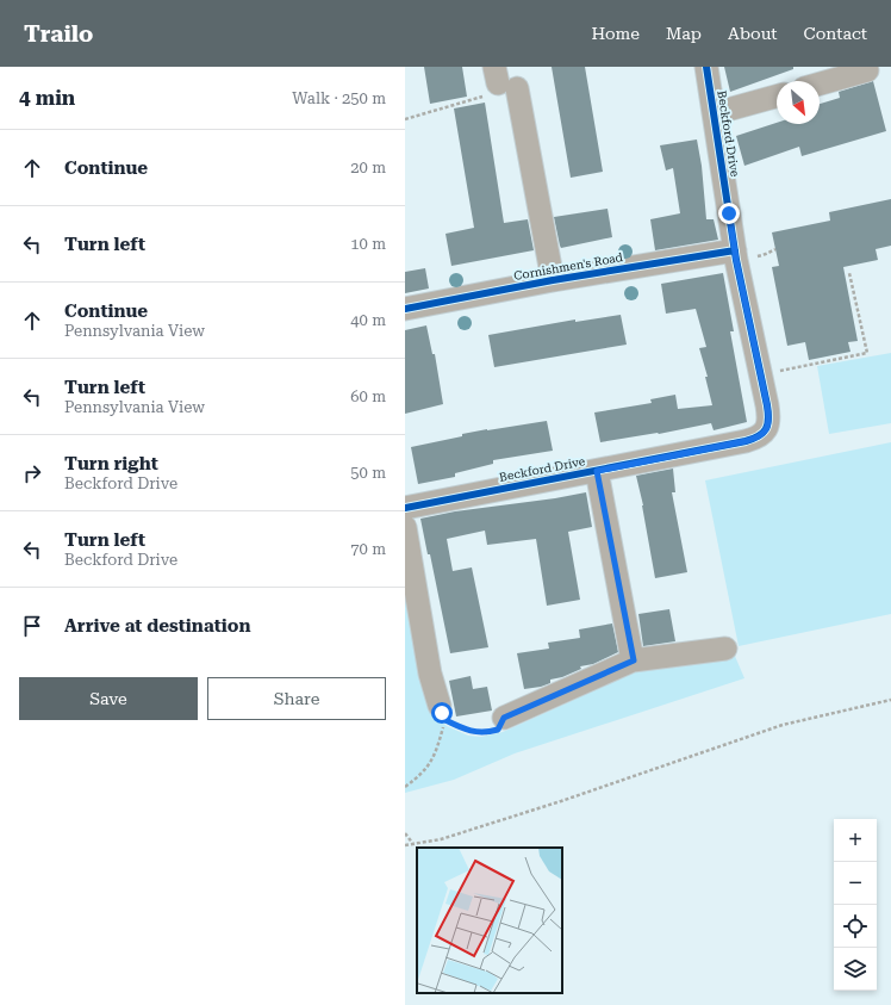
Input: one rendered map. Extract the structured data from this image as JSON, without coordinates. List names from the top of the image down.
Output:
{
  "streets": {
    "street": ["Beckford Drive", "Cornishmen's Road"]
  },
  "crossings": [
    ["Beckford Drive", "Cornishmen's Road"]
  ],
  "north": "bottom right",
  "page": {
    "header": "Trailo",
    "nav": [
      "Home",
      "Map",
      "About",
      "Contact"
    ],
    "heading": ["4 min", "Walk · 250 m"],
    "list": [
      ["Continue", "20 m"],
      ["Turn left", "10 m"],
      ["Continue", "Pennsylvania View", "40 m"],
      ["Turn left", "Pennsylvania View", "60 m"],
      ["Turn right", "Beckford Drive", "50 m"],
      ["Turn left", "Beckford Drive", "70 m"],
      "Arrive at destination"
    ],
    "buttons": ["Save", "Share"],
    "map_buttons": ["+", "−"]
  }
}
